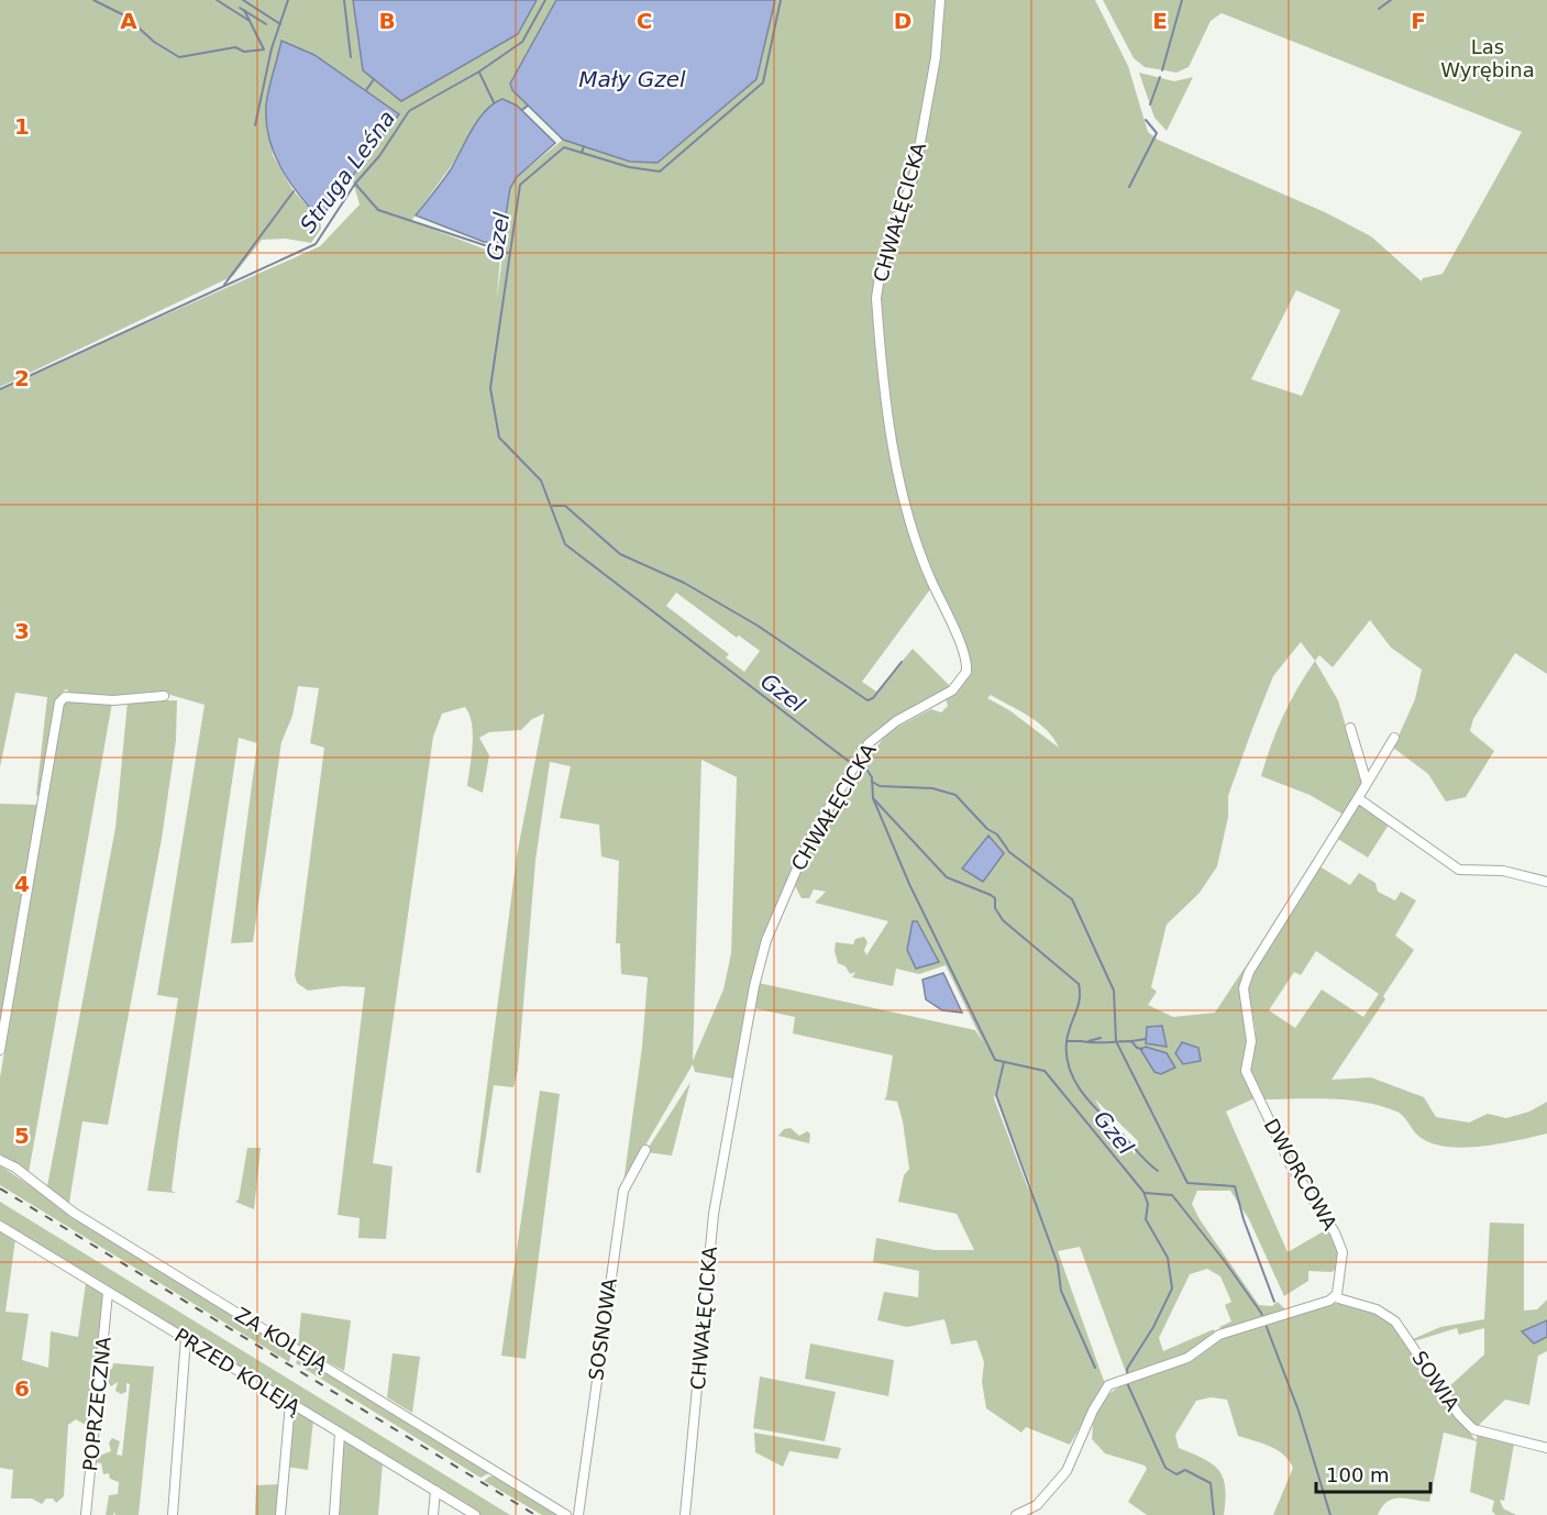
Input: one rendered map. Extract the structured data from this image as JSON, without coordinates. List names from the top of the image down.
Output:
{
  "streets": {
    "street": [
      "CHWAŁĘCICKA",
      "DWORCOWA",
      "SOSNOWA",
      "ZA KOLEJĄ",
      "PRZED KOLEJĄ",
      "SOWIA",
      "POPRZECZNA"
    ]
  },
  "crossings": [
    ["DWORCOWA", "SOWIA"],
    ["PRZED KOLEJĄ", "POPRZECZNA"]
  ],
  "water": ["Mały Gzel", "Struga Leśna", "Gzel"],
  "parks": ["Las Wyrębina"],
  "scale_bar": "100 m",
  "grid": {
    "columns": [
      "A",
      "B",
      "C",
      "D",
      "E",
      "F"
    ],
    "rows": [
      "1",
      "2",
      "3",
      "4",
      "5",
      "6"
    ]
  }
}
